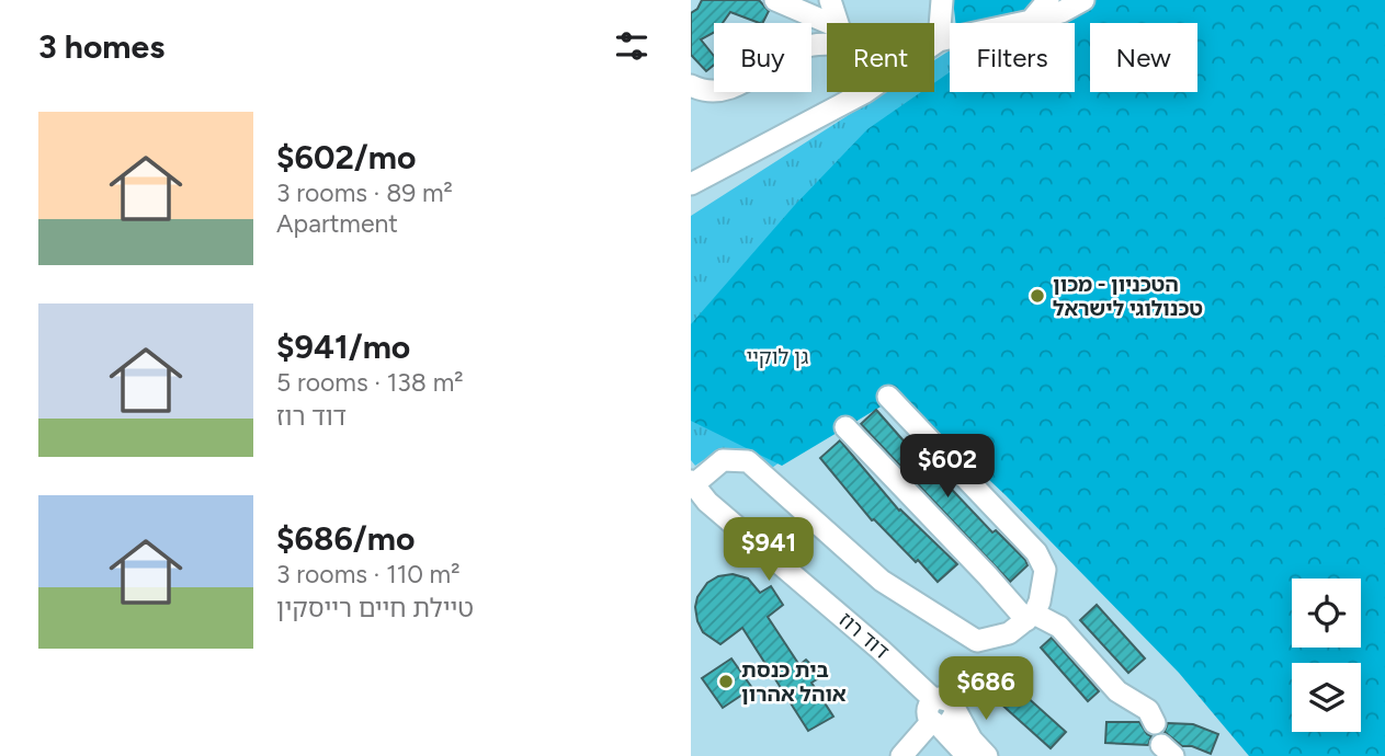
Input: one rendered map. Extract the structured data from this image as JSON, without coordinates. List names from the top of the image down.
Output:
{
  "streets": {
    "street": ["דוד רוז"]
  },
  "parks": ["גן לוקיי"],
  "places": ["הטכניון - מכון טכנולוגי לישראל", "בית כנסת אוהל אהרון"],
  "page": {
    "heading": "3 homes",
    "chip": [
      "Buy",
      "Rent",
      "Filters",
      "New"
    ],
    "list": [
      {
        "name": "$602/mo",
        "note": "3 rooms · 89 m² · Apartment"
      },
      {
        "name": "$941/mo",
        "note": "5 rooms · 138 m² · דוד רוז"
      },
      {
        "name": "$686/mo",
        "note": "3 rooms · 110 m² · טיילת חיים רייסקין"
      }
    ],
    "price": ["$602", "$941", "$686"]
  }
}
